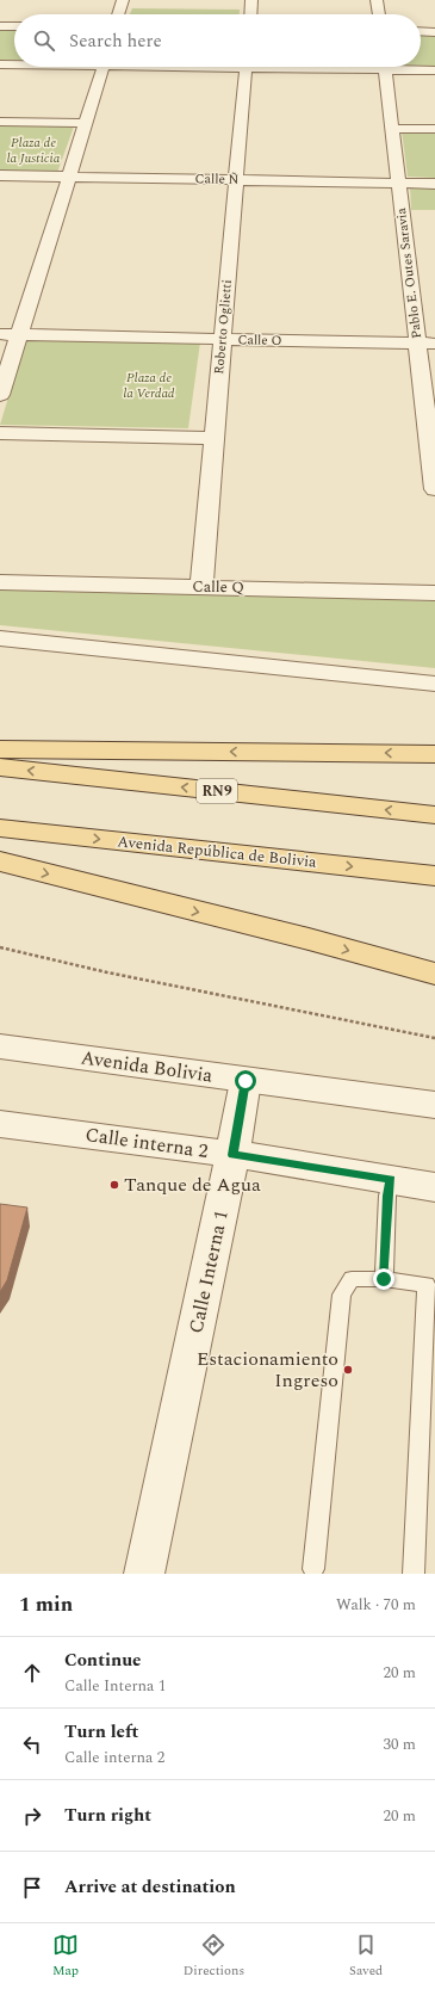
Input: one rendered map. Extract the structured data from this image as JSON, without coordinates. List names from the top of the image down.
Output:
{
  "streets": {
    "main road": ["RN9", "Avenida República de Bolivia"],
    "street": [
      "Calle Ñ",
      "Pablo E. Outes Saravia",
      "Roberto Oglietti",
      "Calle O",
      "Calle Q",
      "Avenida Bolivia",
      "Calle interna 2",
      "Calle Interna 1"
    ]
  },
  "crossings": [
    ["Calle Ñ", "Pablo E. Outes Saravia"],
    ["Calle Ñ", "Roberto Oglietti"],
    ["Pablo E. Outes Saravia", "Calle O"],
    ["Roberto Oglietti", "Calle O"],
    ["Roberto Oglietti", "Calle Q"],
    ["Avenida Bolivia", "Calle Interna 1"],
    ["Calle interna 2", "Calle Interna 1"]
  ],
  "parks": ["Plaza de la Justicia", "Plaza de la Verdad"],
  "places": ["Tanque de Agua", "Estacionamiento Ingreso"],
  "page": {
    "search": "Search here",
    "heading": ["1 min", "Walk · 70 m"],
    "list": [
      ["Continue", "Calle Interna 1", "20 m"],
      ["Turn left", "Calle interna 2", "30 m"],
      ["Turn right", "20 m"],
      "Arrive at destination"
    ],
    "nav": ["Map", "Directions", "Saved"]
  }
}
